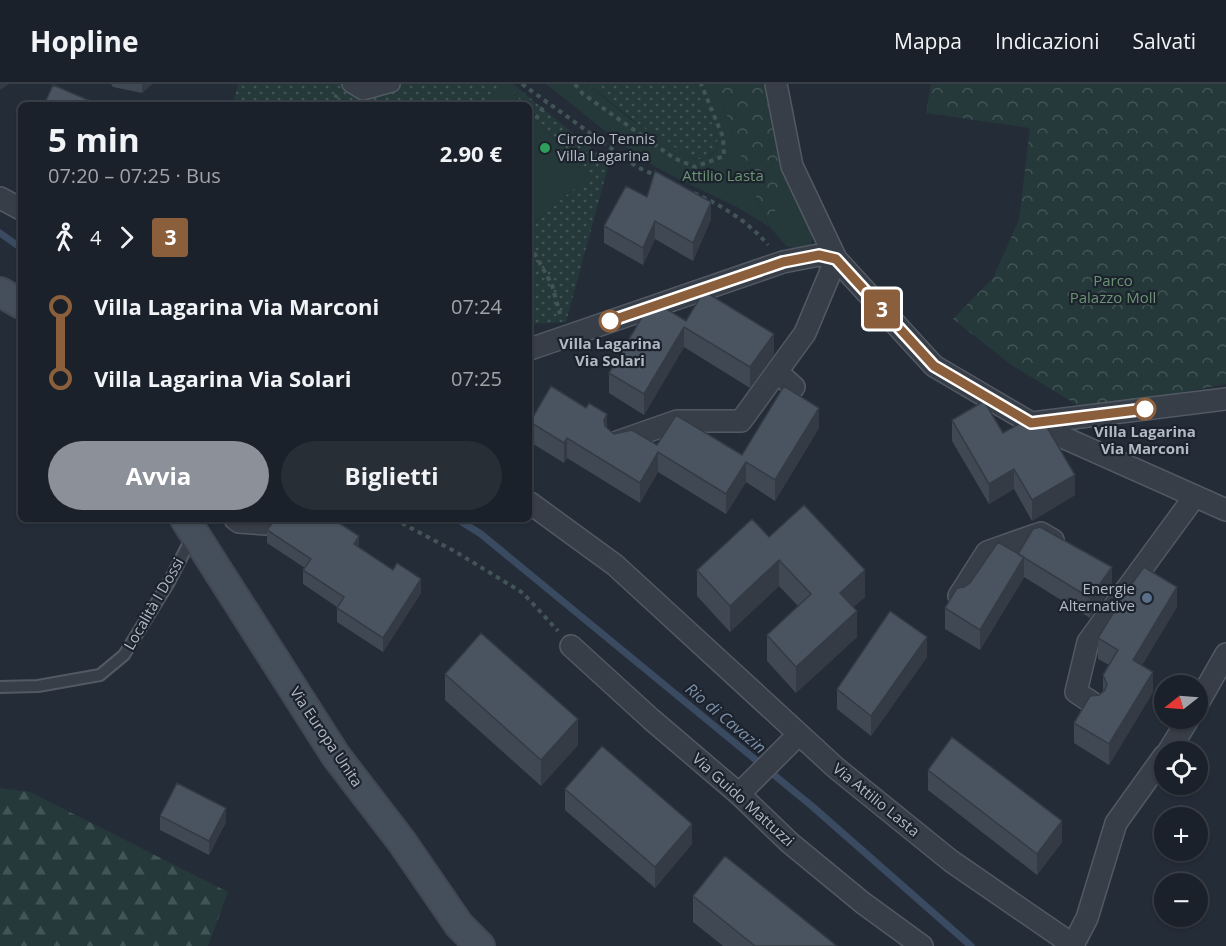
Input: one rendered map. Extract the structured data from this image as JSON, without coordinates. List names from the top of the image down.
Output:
{
  "streets": {
    "main road": ["Via Europa Unita"],
    "street": ["Via Guido Mattuzzi", "Via Attilio Lasta"],
    "lane": ["Località I Dossi"]
  },
  "crossings": [
    ["Località I Dossi", "Via Europa Unita"]
  ],
  "water": ["Rio di Cavazin"],
  "parks": ["Attilio Lasta", "Parco Palazzo Moll"],
  "places": [
    "Circolo Tennis Villa Lagarina",
    "Villa Lagarina Via Solari",
    "Villa Lagarina Via Marconi",
    "Energie Alternative"
  ],
  "lines": ["bus line 3"],
  "north": "left",
  "page": {
    "header": "Hopline",
    "nav": ["Mappa", "Indicazioni", "Salvati"],
    "on_map": "3",
    "heading": ["5 min", "07:20 – 07:25 · Bus", "2.90 €"],
    "legs": ["4", "3"],
    "list": [
      {
        "name": "Villa Lagarina Via Marconi",
        "value": "07:24"
      },
      {
        "name": "Villa Lagarina Via Solari",
        "value": "07:25"
      }
    ],
    "buttons": ["Avvia", "Biglietti"],
    "map_buttons": ["+", "−"]
  }
}
